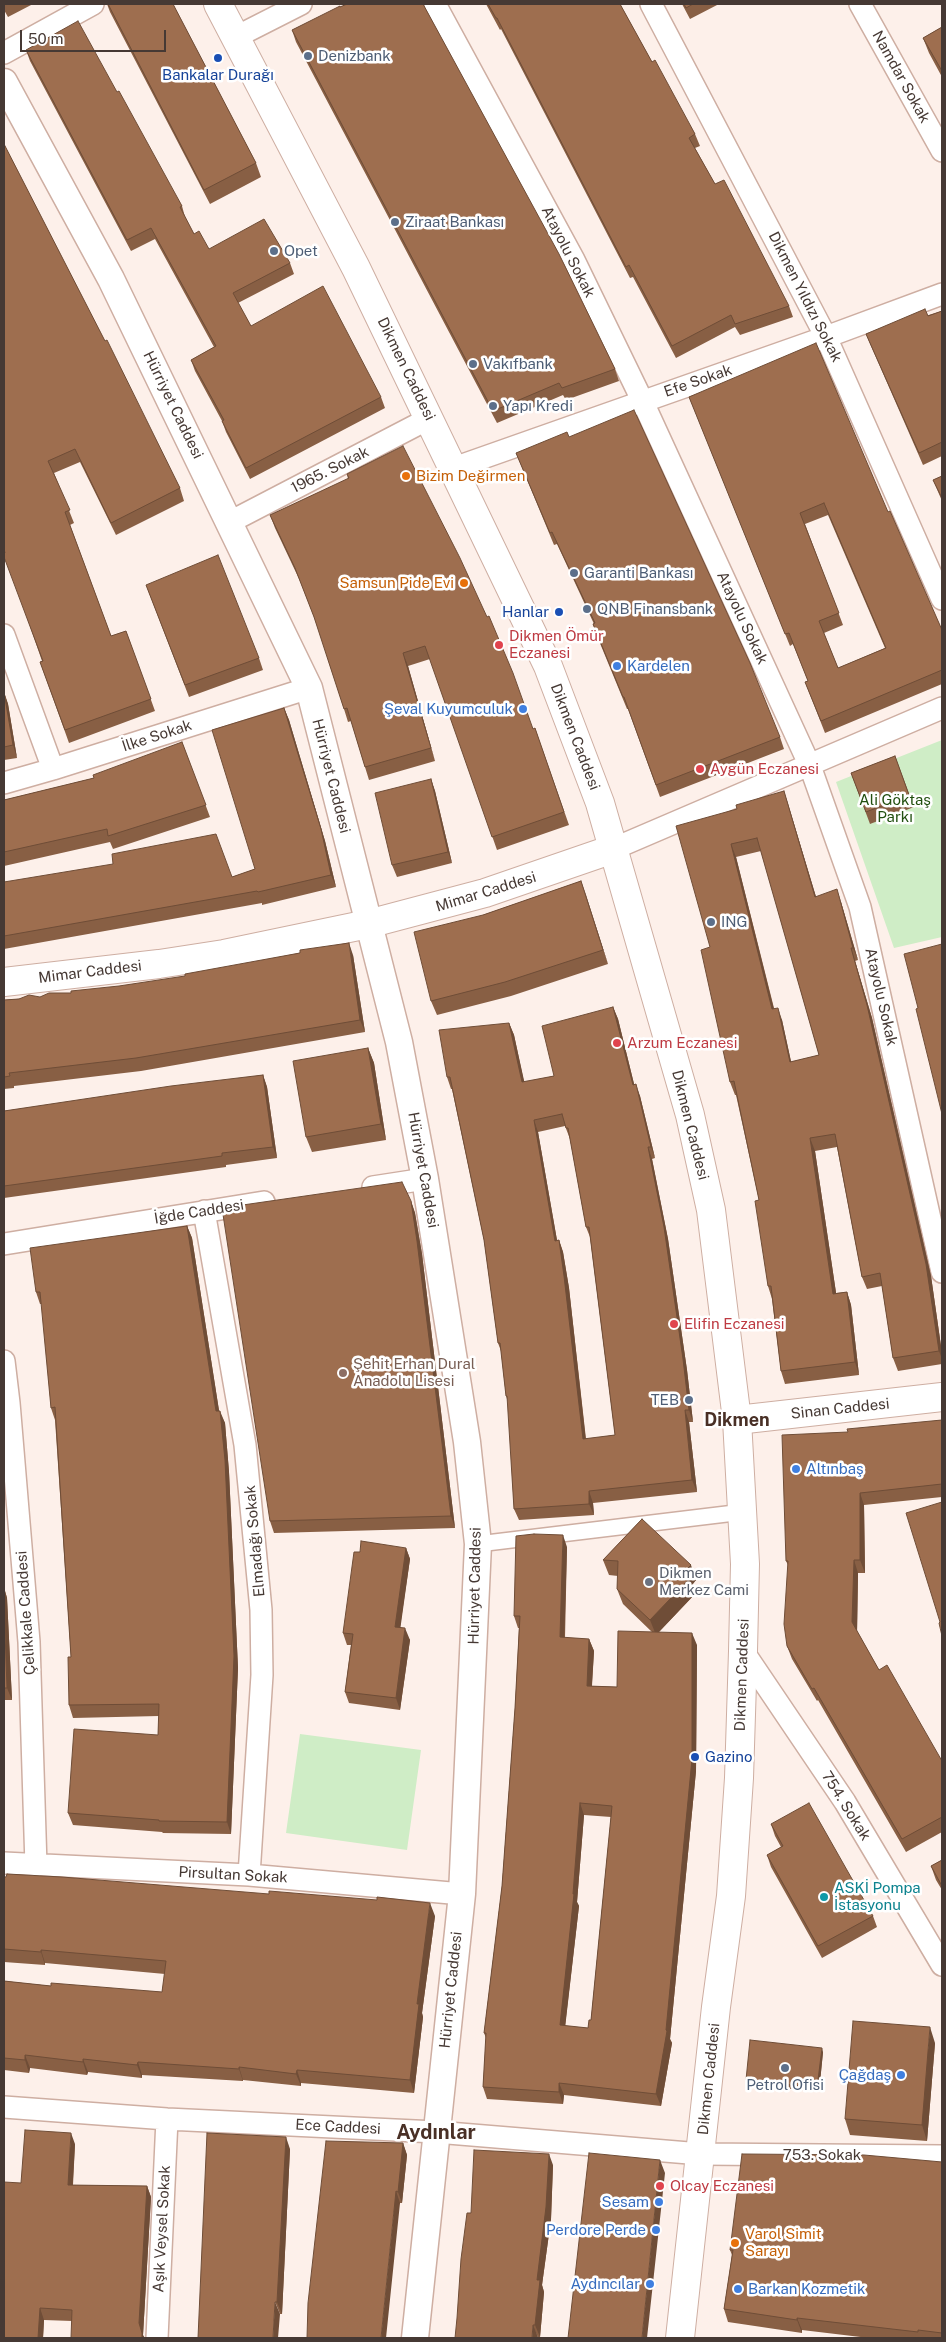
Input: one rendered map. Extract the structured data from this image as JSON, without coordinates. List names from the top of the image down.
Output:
{
  "streets": {
    "main road": ["Dikmen Caddesi", "Mimar Caddesi", "Sinan Caddesi"],
    "street": [
      "Namdar Sokak",
      "Atayolu Sokak",
      "Dikmen Yıldızı Sokak",
      "Efe Sokak",
      "Hürriyet Caddesi",
      "1965. Sokak",
      "İlke Sokak",
      "İğde Caddesi",
      "Elmadağı Sokak",
      "Çelikkale Caddesi",
      "754. Sokak",
      "Pirsultan Sokak",
      "Ece Caddesi",
      "753. Sokak",
      "Aşık Veysel Sokak"
    ]
  },
  "crossings": [
    ["Atayolu Sokak", "Efe Sokak"],
    ["Atayolu Sokak", "Mimar Caddesi"],
    ["Dikmen Yıldızı Sokak", "Efe Sokak"],
    ["Dikmen Caddesi", "Efe Sokak"],
    ["Dikmen Caddesi", "1965. Sokak"],
    ["Dikmen Caddesi", "Mimar Caddesi"],
    ["Dikmen Caddesi", "Sinan Caddesi"],
    ["Dikmen Caddesi", "754. Sokak"],
    ["Dikmen Caddesi", "Ece Caddesi"],
    ["Dikmen Caddesi", "753. Sokak"],
    ["Hürriyet Caddesi", "1965. Sokak"],
    ["Hürriyet Caddesi", "İlke Sokak"],
    ["Hürriyet Caddesi", "Mimar Caddesi"],
    ["Hürriyet Caddesi", "Pirsultan Sokak"],
    ["Hürriyet Caddesi", "Ece Caddesi"],
    ["İğde Caddesi", "Elmadağı Sokak"],
    ["Elmadağı Sokak", "Pirsultan Sokak"],
    ["Çelikkale Caddesi", "Pirsultan Sokak"],
    ["Ece Caddesi", "753. Sokak"],
    ["Ece Caddesi", "Aşık Veysel Sokak"]
  ],
  "districts": ["Dikmen", "Aydınlar"],
  "parks": ["Ali Göktaş Parkı"],
  "places": [
    "Denizbank",
    "Bankalar Durağı",
    "Ziraat Bankası",
    "Opet",
    "Vakıfbank",
    "Yapı Kredi",
    "Bizim Değirmen",
    "Garanti Bankası",
    "Samsun Pide Evi",
    "QNB Finansbank",
    "Hanlar",
    "Dikmen Ömür Eczanesi",
    "Kardelen",
    "Şeval Kuyumculuk",
    "Aygün Eczanesi",
    "ING",
    "Arzum Eczanesi",
    "Elifin Eczanesi",
    "Şehit Erhan Dural Anadolu Lisesi",
    "TEB",
    "Altınbaş",
    "Dikmen Merkez Cami",
    "Gazino",
    "ASKİ Pompa İstasyonu",
    "Petrol Ofisi",
    "Çağdaş",
    "Olcay Eczanesi",
    "Sesam",
    "Perdore Perde",
    "Varol Simit Sarayı",
    "Aydıncılar",
    "Barkan Kozmetik"
  ],
  "scale_bar": "50 m"
}
